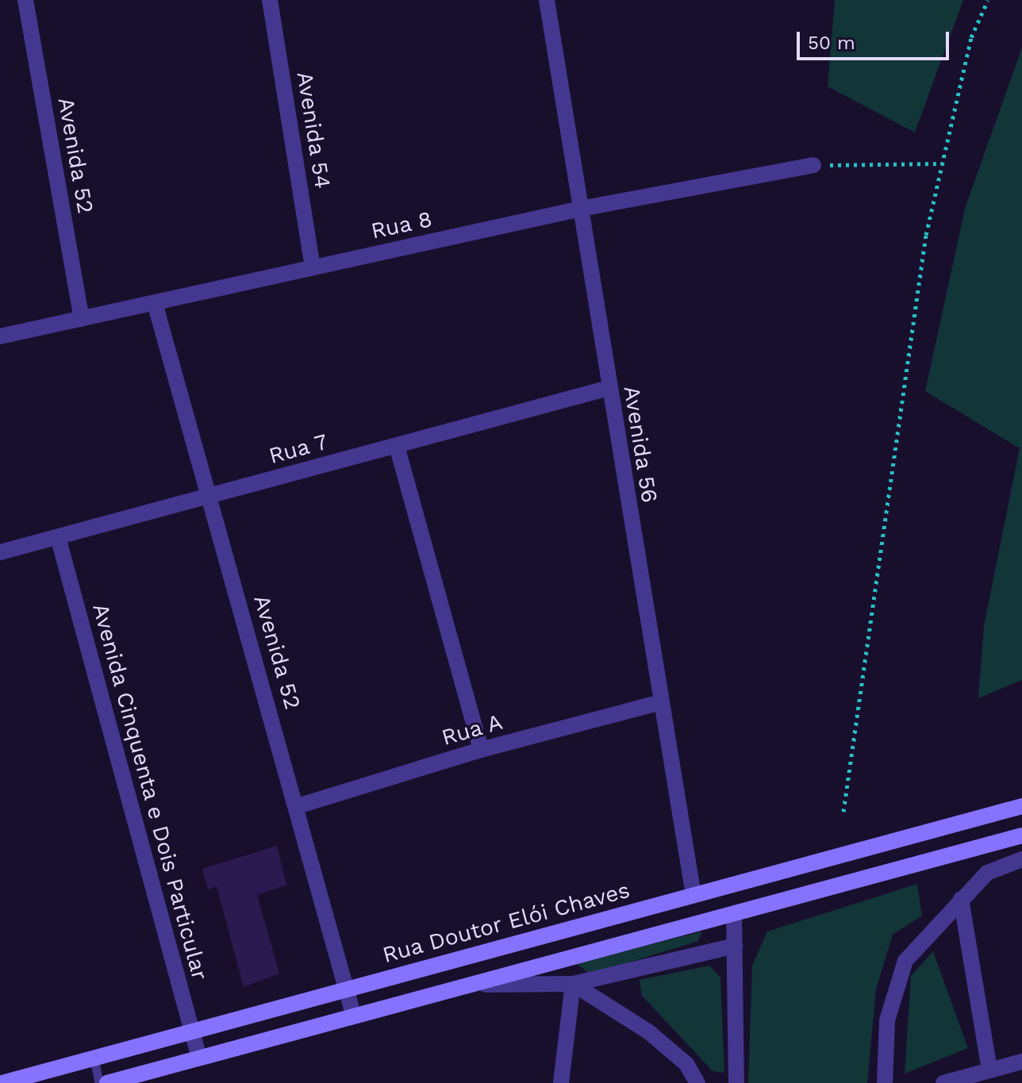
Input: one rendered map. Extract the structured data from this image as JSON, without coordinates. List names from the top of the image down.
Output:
{
  "streets": {
    "main road": ["Rua Doutor Elói Chaves"],
    "street": [
      "Avenida 54",
      "Avenida 52",
      "Rua 8",
      "Avenida 56",
      "Rua 7",
      "Rua A",
      "Avenida Cinquenta e Dois Particular"
    ]
  },
  "crossings": [
    ["Avenida 54", "Rua 8"],
    ["Avenida 52", "Rua 8"],
    ["Avenida 52", "Rua 7"],
    ["Avenida 52", "Rua A"],
    ["Avenida 52", "Rua Doutor Elói Chaves"],
    ["Rua 8", "Avenida 56"],
    ["Avenida 56", "Rua 7"],
    ["Avenida 56", "Rua A"],
    ["Avenida 56", "Rua Doutor Elói Chaves"],
    ["Rua 7", "Avenida Cinquenta e Dois Particular"],
    ["Avenida Cinquenta e Dois Particular", "Rua Doutor Elói Chaves"]
  ],
  "scale_bar": "50 m"
}
